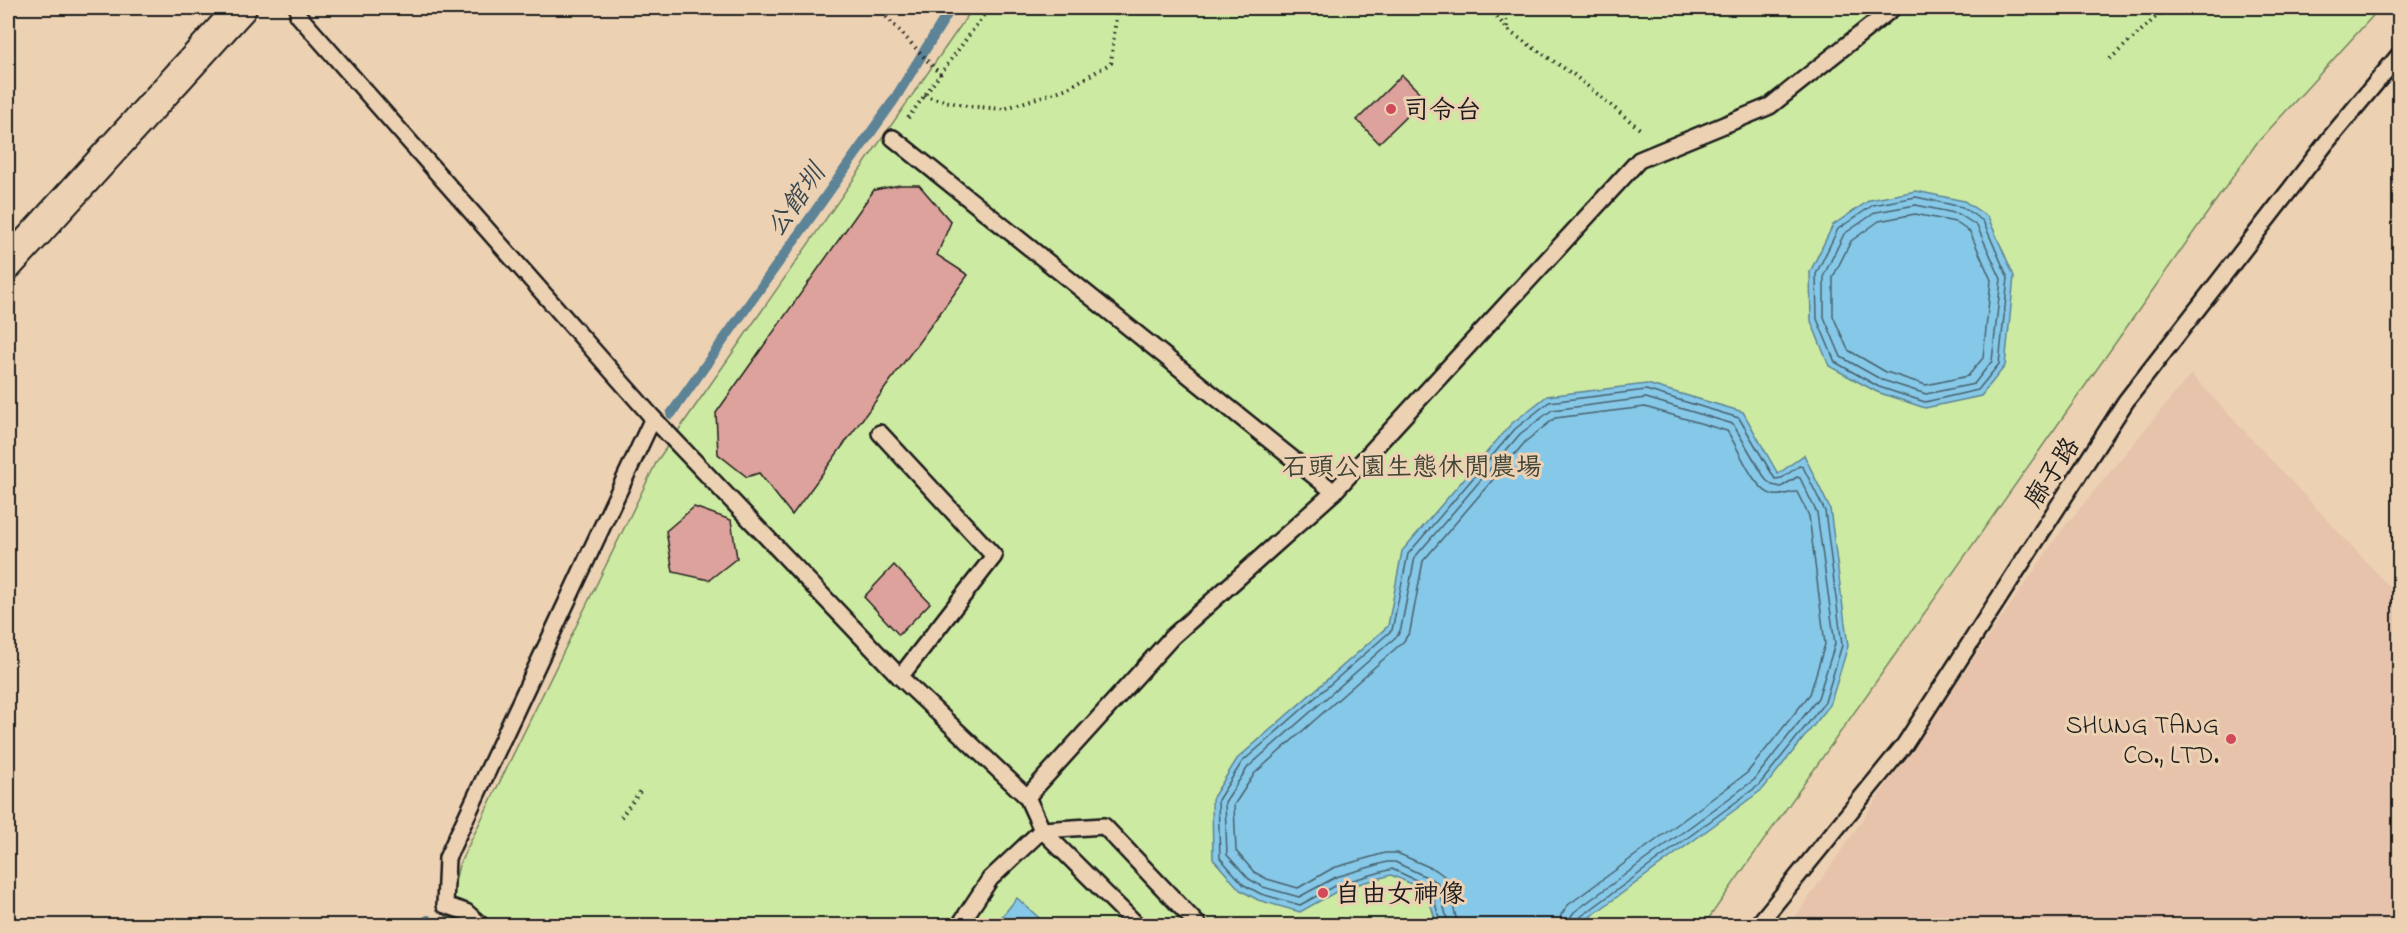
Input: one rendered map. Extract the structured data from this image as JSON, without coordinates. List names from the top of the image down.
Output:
{
  "streets": {
    "lane": ["廍子路"]
  },
  "water": ["公館圳"],
  "parks": ["石頭公園生態休閒農場"],
  "places": ["司令台", "SHUNG TANG CO., LTD.", "自由女神像"]
}
